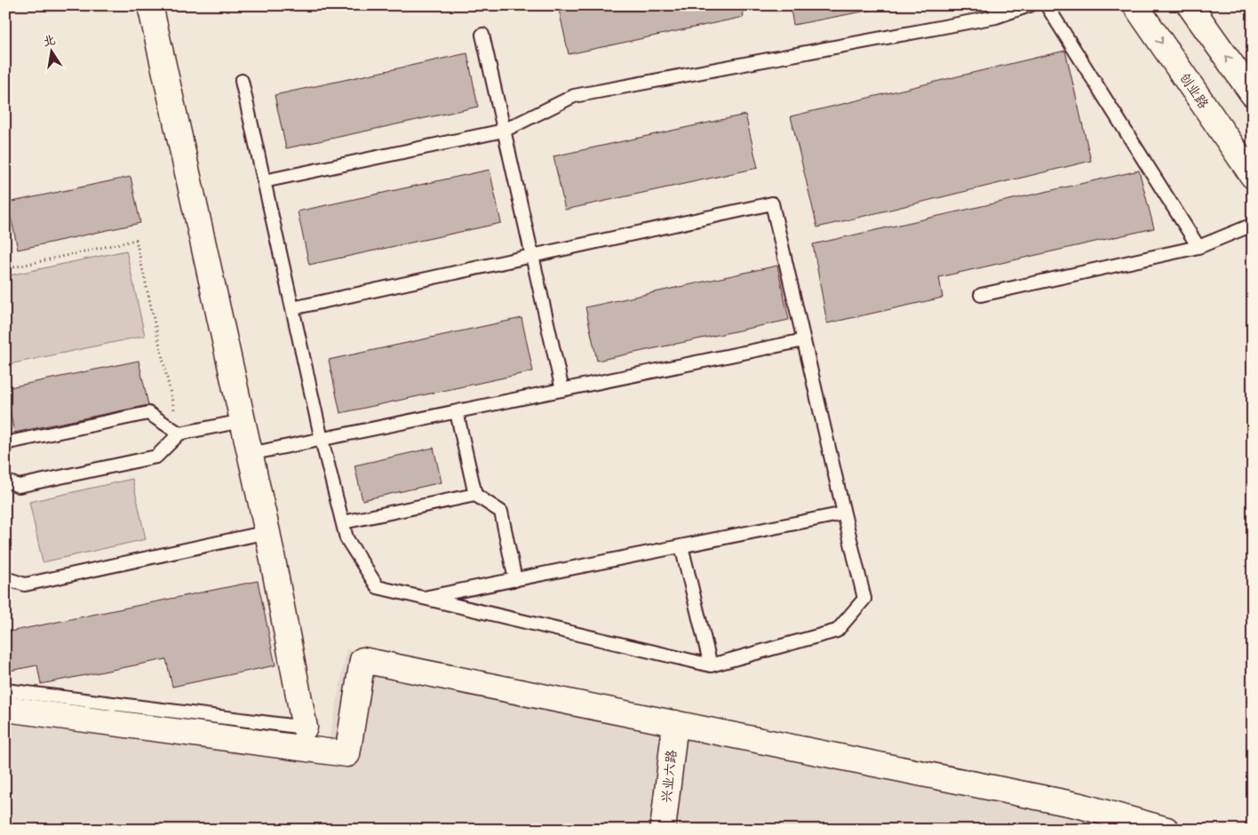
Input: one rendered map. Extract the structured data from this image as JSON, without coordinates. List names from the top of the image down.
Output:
{
  "streets": {
    "street": ["创业路", "兴业六路"]
  },
  "north": "top"
}
